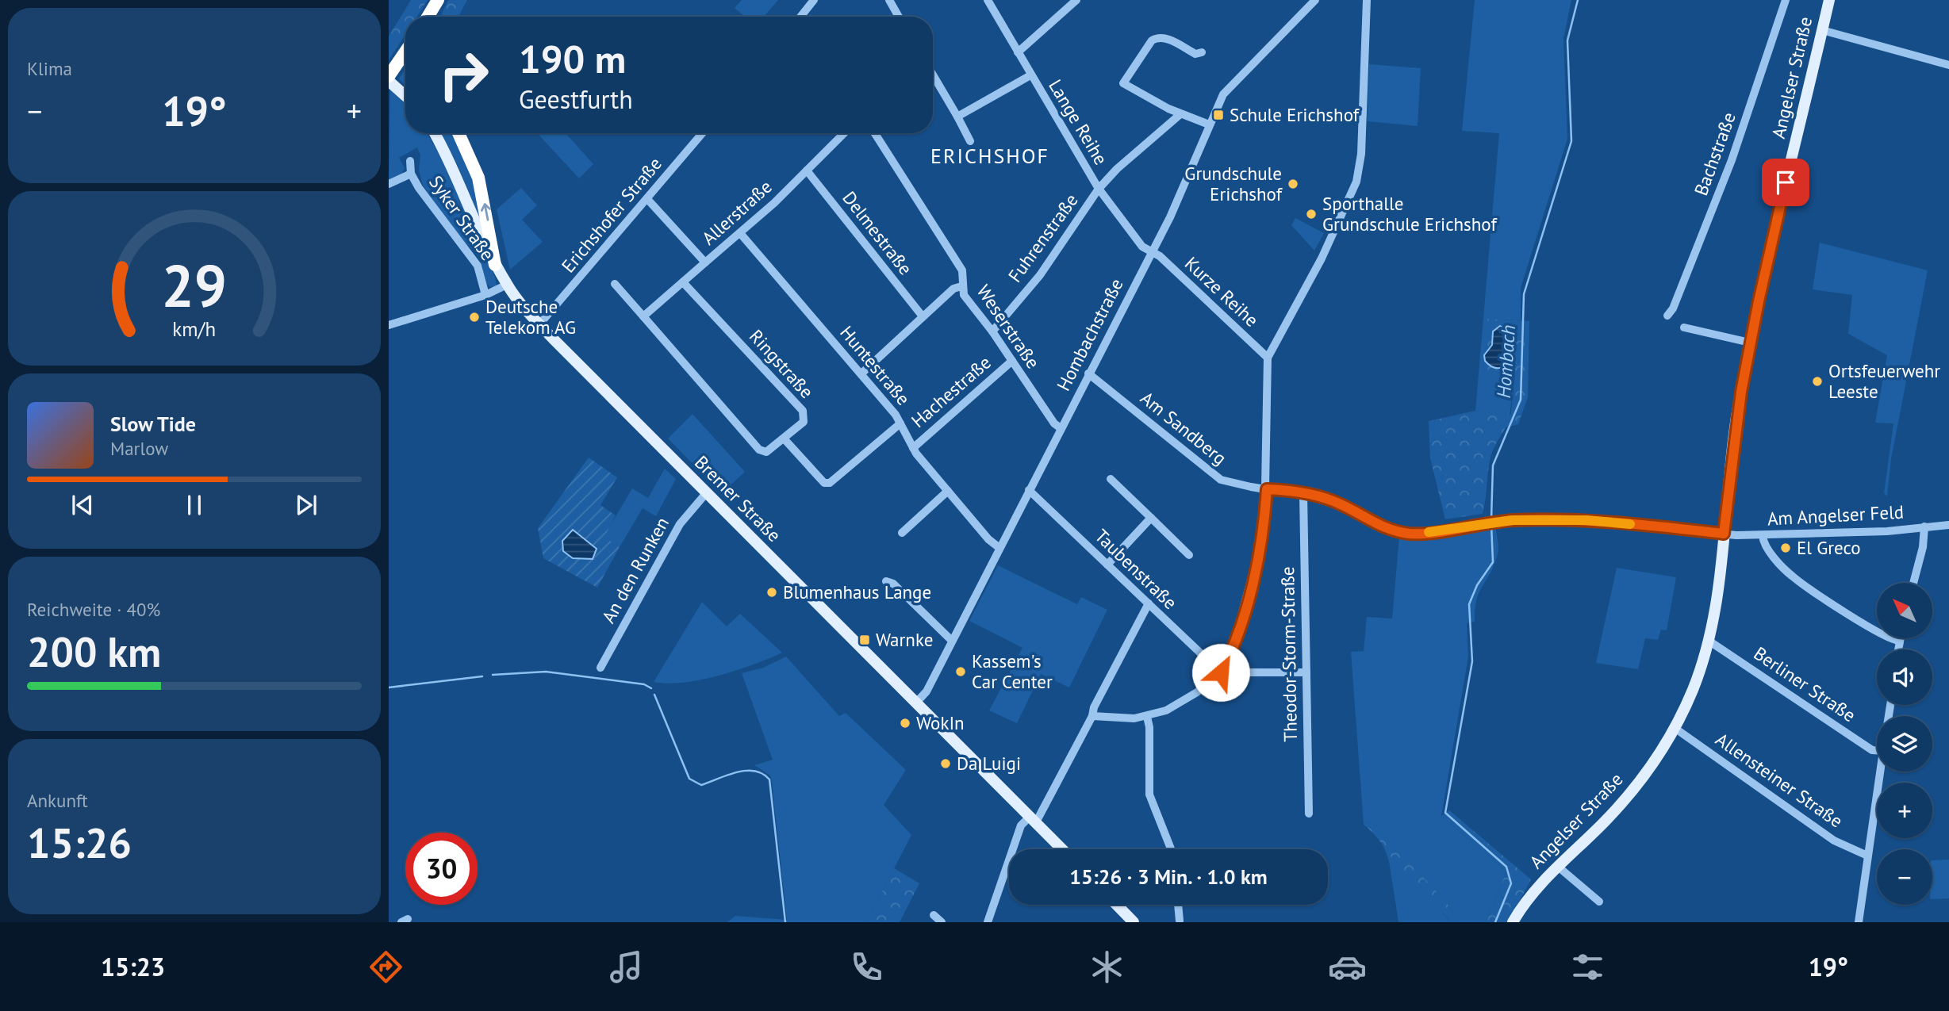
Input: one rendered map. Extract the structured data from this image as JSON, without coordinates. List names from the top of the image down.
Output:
{
  "streets": {
    "main road": ["Angelser Straße", "Bremer Straße"],
    "street": [
      "Lange Reihe",
      "Bachstraße",
      "Allerstraße",
      "Erichshofer Straße",
      "Syker Straße",
      "Delmestraße",
      "Fuhrenstraße",
      "Kurze Reihe",
      "Weserstraße",
      "Hombachstraße",
      "Ringstraße",
      "Huntestraße",
      "Hachestraße",
      "Am Sandberg",
      "Am Angelser Feld",
      "Taubenstraße",
      "An den Runken",
      "Theodor-Storm-Straße",
      "Berliner Straße",
      "Allensteiner Straße"
    ]
  },
  "crossings": [
    ["Angelser Straße", "Am Angelser Feld"],
    ["Angelser Straße", "Berliner Straße"],
    ["Angelser Straße", "Allensteiner Straße"],
    ["Lange Reihe", "Fuhrenstraße"],
    ["Lange Reihe", "Kurze Reihe"],
    ["Lange Reihe", "Hombachstraße"],
    ["Allerstraße", "Erichshofer Straße"],
    ["Allerstraße", "Delmestraße"],
    ["Allerstraße", "Huntestraße"],
    ["Erichshofer Straße", "Bremer Straße"],
    ["Fuhrenstraße", "Weserstraße"],
    ["Kurze Reihe", "Hombachstraße"],
    ["Weserstraße", "Hombachstraße"],
    ["Weserstraße", "Hachestraße"],
    ["Hombachstraße", "Huntestraße"],
    ["Hombachstraße", "Am Sandberg"],
    ["Hombachstraße", "Bremer Straße"],
    ["Hombachstraße", "Taubenstraße"],
    ["Huntestraße", "Hachestraße"],
    ["Am Sandberg", "Am Angelser Feld"],
    ["Am Sandberg", "Theodor-Storm-Straße"],
    ["Bremer Straße", "An den Runken"]
  ],
  "districts": ["ERICHSHOF"],
  "water": ["Hombach"],
  "places": {
    "transit": ["Schule Erichshof", "Warnke"],
    "other": [
      "Grundschule Erichshof",
      "Sporthalle Grundschule Erichshof",
      "Deutsche Telekom AG",
      "Ortsfeuerwehr Leeste",
      "El Greco",
      "Blumenhaus Lange",
      "Kassem's Car Center",
      "WokIn",
      "Da Luigi"
    ]
  },
  "north": "top left",
  "page": {
    "tile": [
      "Klima",
      ["Reichweite · 40%", "200 km"],
      ["Ankunft", "15:26"]
    ],
    "turn": ["190 m", "Geestfurth"],
    "heat": ["−", "19°", "+"],
    "song": ["Slow Tide", "Marlow"],
    "map_buttons": ["+", "−"],
    "limit": "30",
    "trip": "15:26 · 3 Min. · 1.0 km",
    "tabs": ["15:23", "19°"],
    "gauge": ["29", "km/h"]
  }
}
